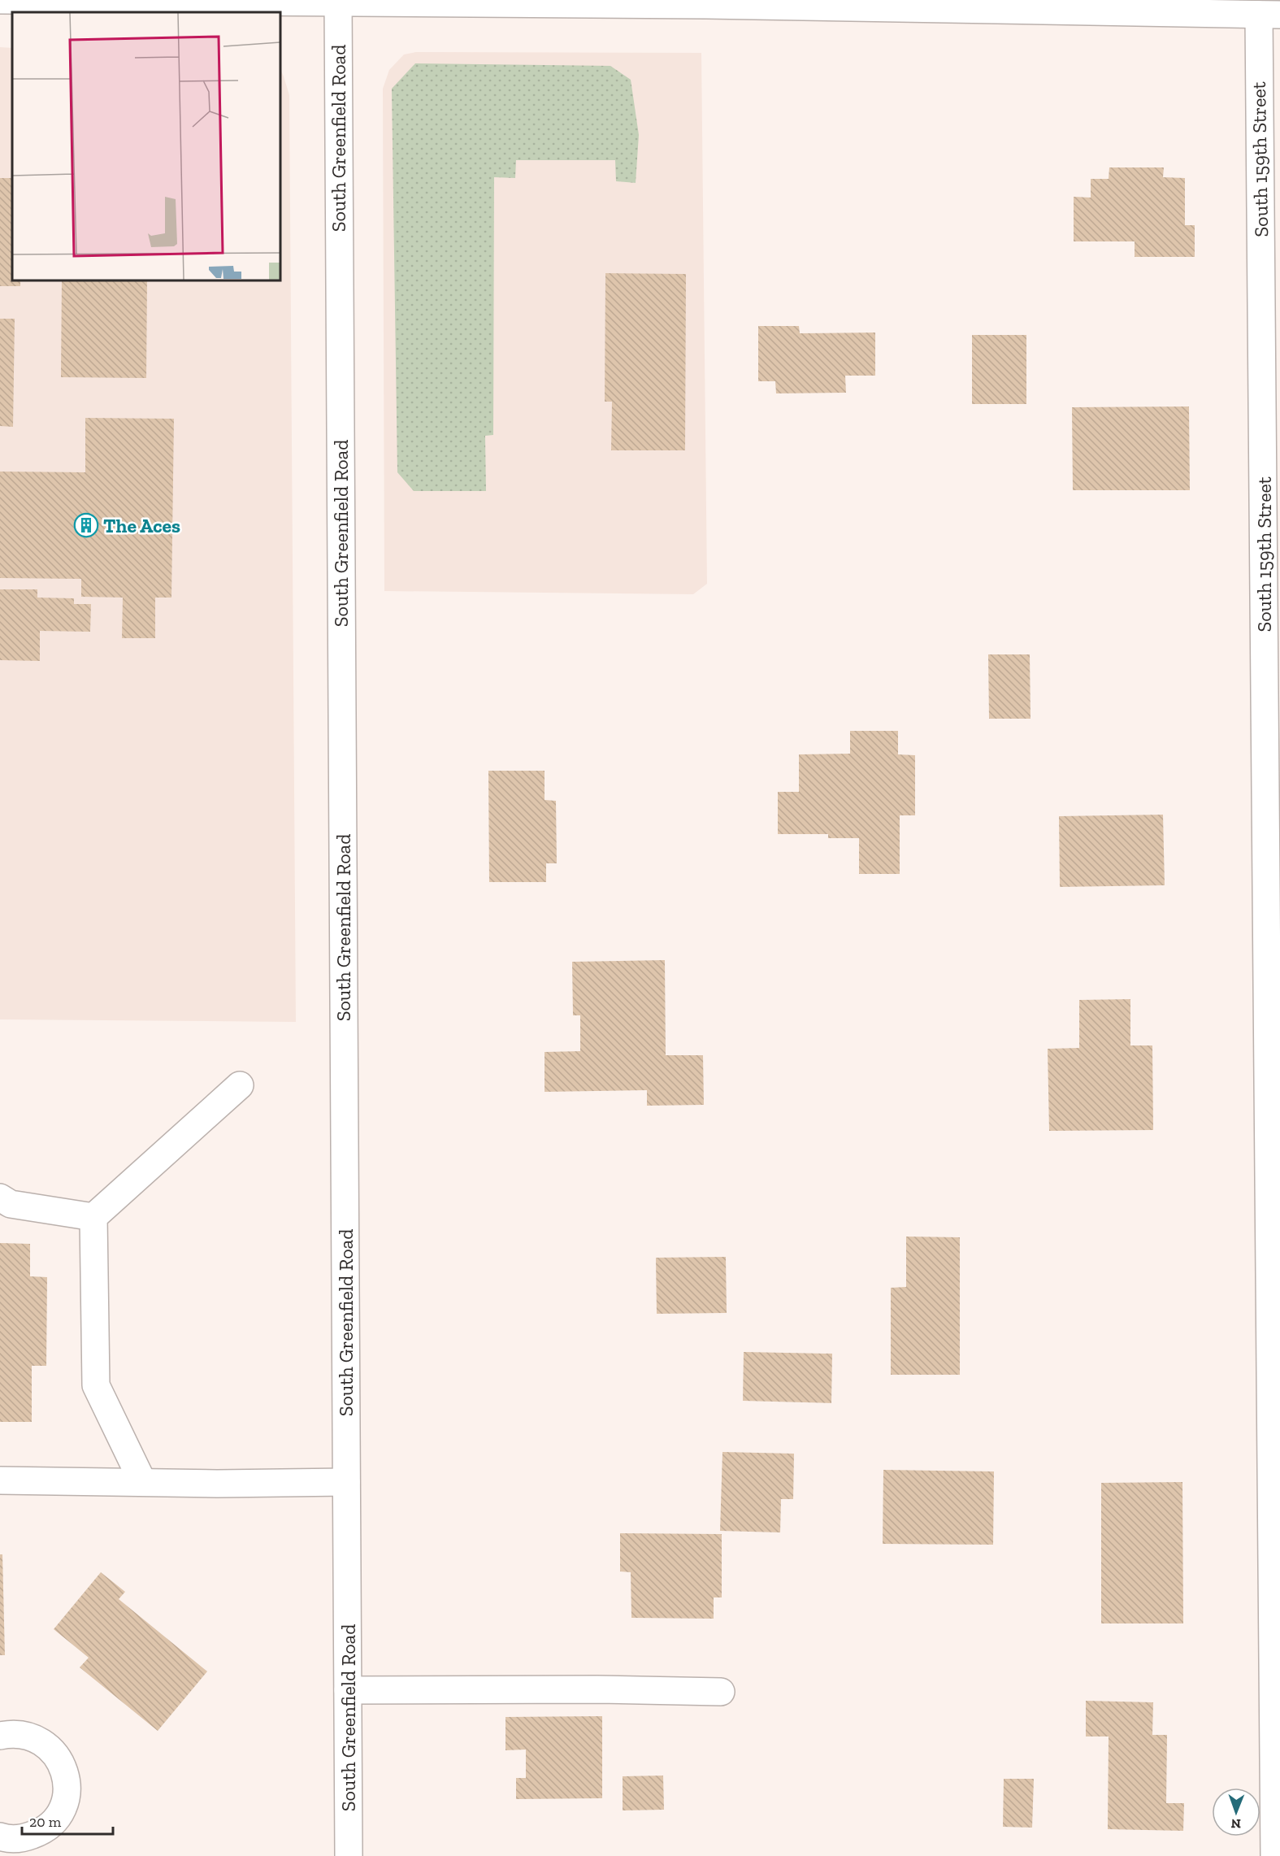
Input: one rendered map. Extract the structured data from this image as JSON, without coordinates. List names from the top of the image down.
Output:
{
  "streets": {
    "main road": ["South Greenfield Road", "South 159th Street"]
  },
  "places": {
    "building": ["The Aces"]
  },
  "scale_bar": "20 m",
  "north": "bottom"
}
